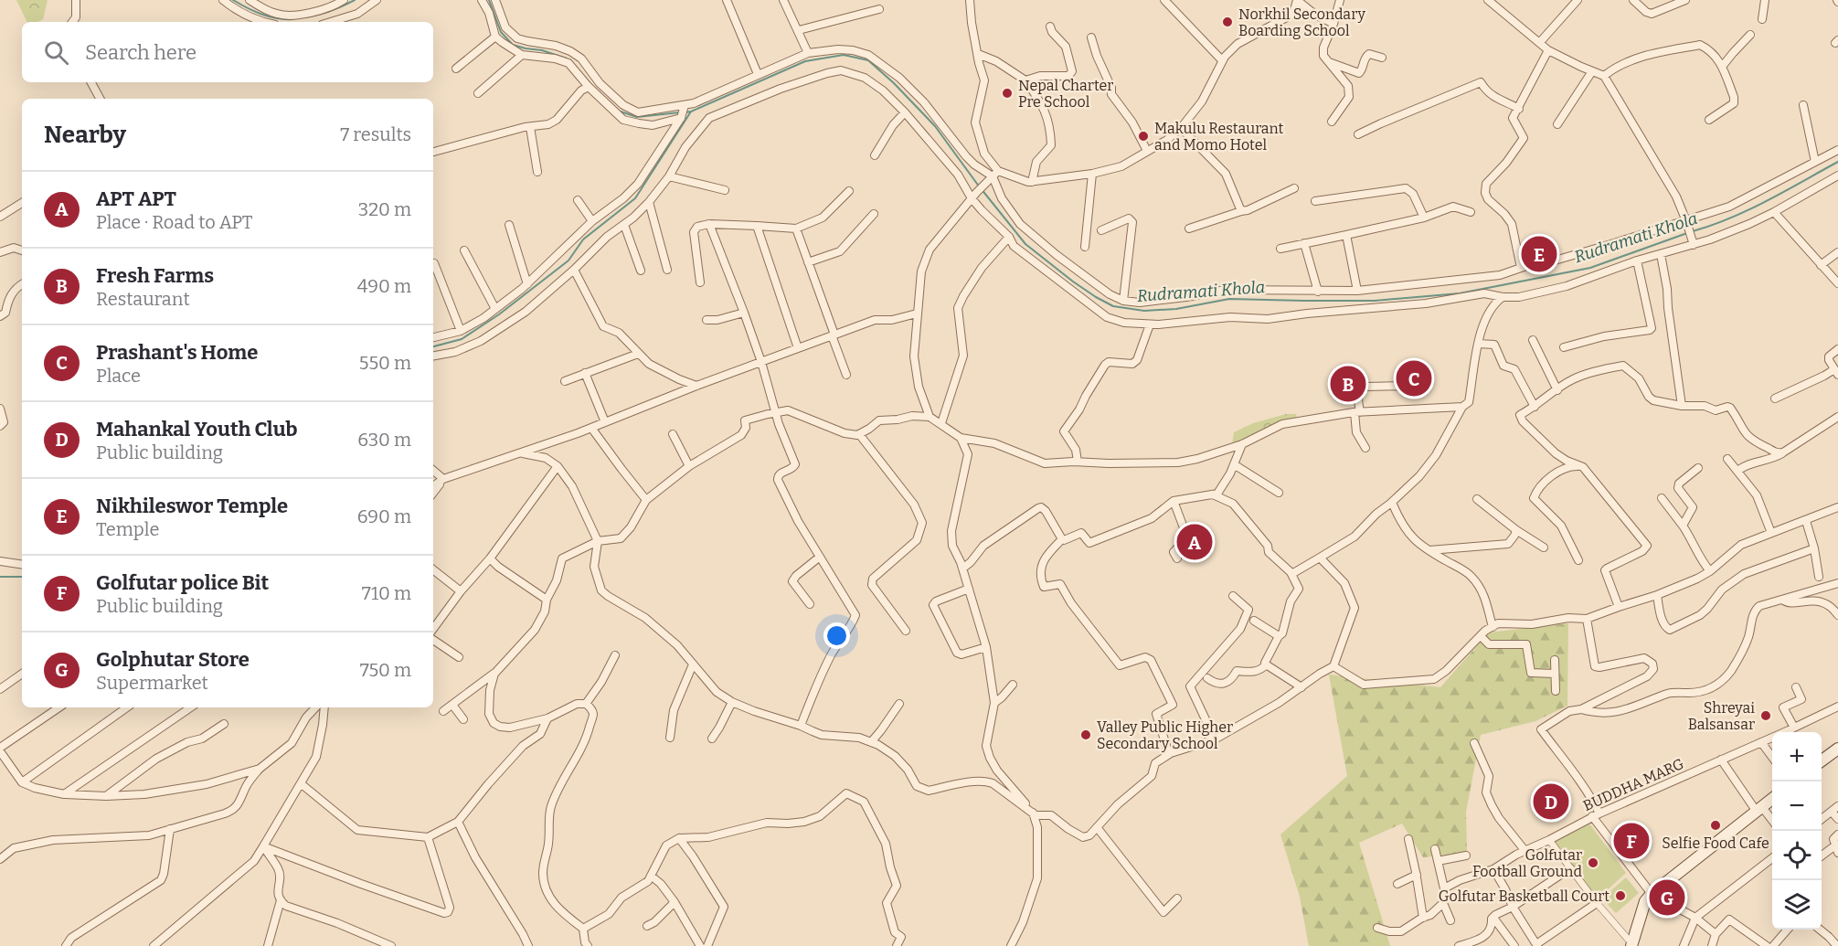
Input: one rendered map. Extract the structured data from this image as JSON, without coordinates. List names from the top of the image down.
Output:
{
  "streets": {
    "street": ["BUDDHA MARG"]
  },
  "water": ["Rudramati Khola"],
  "places": [
    "Norkhil Secondary Boarding School",
    "Nepal Charter Pre School",
    "Makulu Restaurant and Momo Hotel",
    "Shreyai Balsansar",
    "Valley Public Higher Secondary School",
    "Selfie Food Cafe",
    "Golfutar Football Ground",
    "Golfutar Basketball Court"
  ],
  "page": {
    "search": "Search here",
    "heading": ["Nearby", "7 results"],
    "list": [
      {
        "mark": "A",
        "name": "APT APT",
        "note": "Place · Road to APT",
        "value": "320 m"
      },
      {
        "mark": "B",
        "name": "Fresh Farms",
        "note": "Restaurant",
        "value": "490 m"
      },
      {
        "mark": "C",
        "name": "Prashant's Home",
        "note": "Place",
        "value": "550 m"
      },
      {
        "mark": "D",
        "name": "Mahankal Youth Club",
        "note": "Public building",
        "value": "630 m"
      },
      {
        "mark": "E",
        "name": "Nikhileswor Temple",
        "note": "Temple",
        "value": "690 m"
      },
      {
        "mark": "F",
        "name": "Golfutar police Bit",
        "note": "Public building",
        "value": "710 m"
      },
      {
        "mark": "G",
        "name": "Golphutar Store",
        "note": "Supermarket",
        "value": "750 m"
      }
    ],
    "pins": [
      "E",
      "C",
      "B",
      "A",
      "D",
      "F",
      "G"
    ],
    "map_buttons": ["+", "−"]
  }
}
